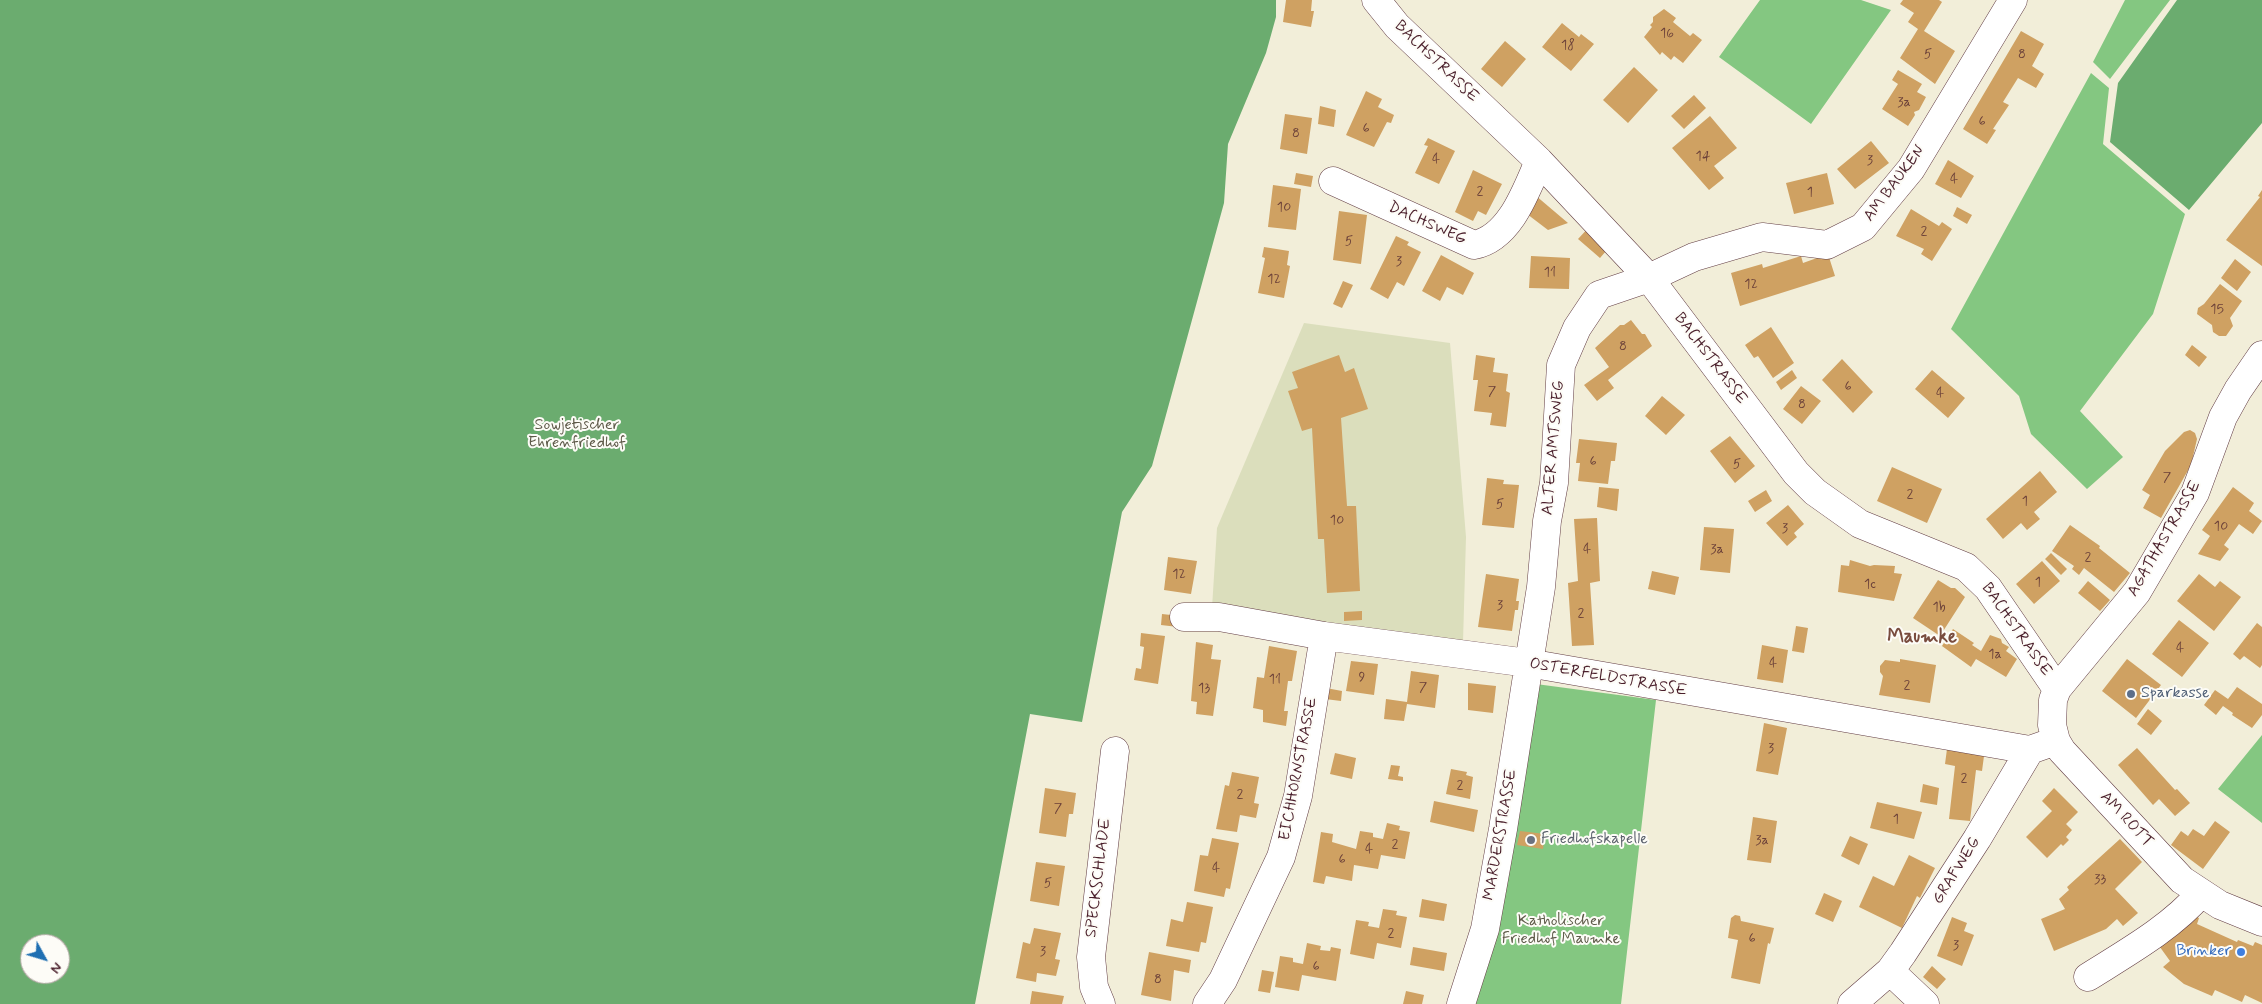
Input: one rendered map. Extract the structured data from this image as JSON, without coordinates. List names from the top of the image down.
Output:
{
  "streets": {
    "street": [
      "BACHSTRASSE",
      "AM BAUKEN",
      "DACHSWEG",
      "ALTER AMTSWEG",
      "AGATHASTRASSE",
      "OSTERFELDSTRASSE",
      "EICHHORNSTRASSE",
      "AM ROTT",
      "MARDERSTRASSE",
      "GRAFWEG",
      "SPECKSCHLADE"
    ]
  },
  "crossings": [
    ["BACHSTRASSE", "AM BAUKEN"],
    ["BACHSTRASSE", "DACHSWEG"],
    ["BACHSTRASSE", "ALTER AMTSWEG"],
    ["BACHSTRASSE", "AGATHASTRASSE"],
    ["AM BAUKEN", "ALTER AMTSWEG"],
    ["ALTER AMTSWEG", "OSTERFELDSTRASSE"],
    ["ALTER AMTSWEG", "MARDERSTRASSE"],
    ["AGATHASTRASSE", "OSTERFELDSTRASSE"],
    ["AGATHASTRASSE", "AM ROTT"],
    ["AGATHASTRASSE", "GRAFWEG"],
    ["OSTERFELDSTRASSE", "EICHHORNSTRASSE"],
    ["OSTERFELDSTRASSE", "AM ROTT"],
    ["OSTERFELDSTRASSE", "MARDERSTRASSE"],
    ["OSTERFELDSTRASSE", "GRAFWEG"],
    ["AM ROTT", "GRAFWEG"]
  ],
  "districts": ["Maumke"],
  "parks": ["Sowjetischer Ehrenfriedhof", "Katholischer Friedhof Maumke"],
  "places": ["Sparkasse", "Friedhofskapelle", "Brinker"],
  "house_numbers": [
    "16",
    "18",
    "5",
    "8",
    "3a",
    "6",
    "6",
    "8",
    "14",
    "4",
    "3",
    "4",
    "2",
    "1",
    "10",
    "2",
    "5",
    "3",
    "11",
    "12",
    "12",
    "15",
    "8",
    "6",
    "7",
    "4",
    "8",
    "6",
    "5",
    "7",
    "2",
    "1",
    "5",
    "10",
    "10",
    "3",
    "4",
    "3a",
    "2",
    "12",
    "1",
    "1c",
    "3",
    "1b",
    "2",
    "4",
    "1a",
    "4",
    "9",
    "11",
    "2",
    "7",
    "13",
    "3",
    "2",
    "2",
    "2",
    "7",
    "1",
    "3a",
    "2",
    "4",
    "6",
    "4",
    "33",
    "5",
    "2",
    "6",
    "3",
    "3",
    "6",
    "8"
  ],
  "north": "bottom right"
}
